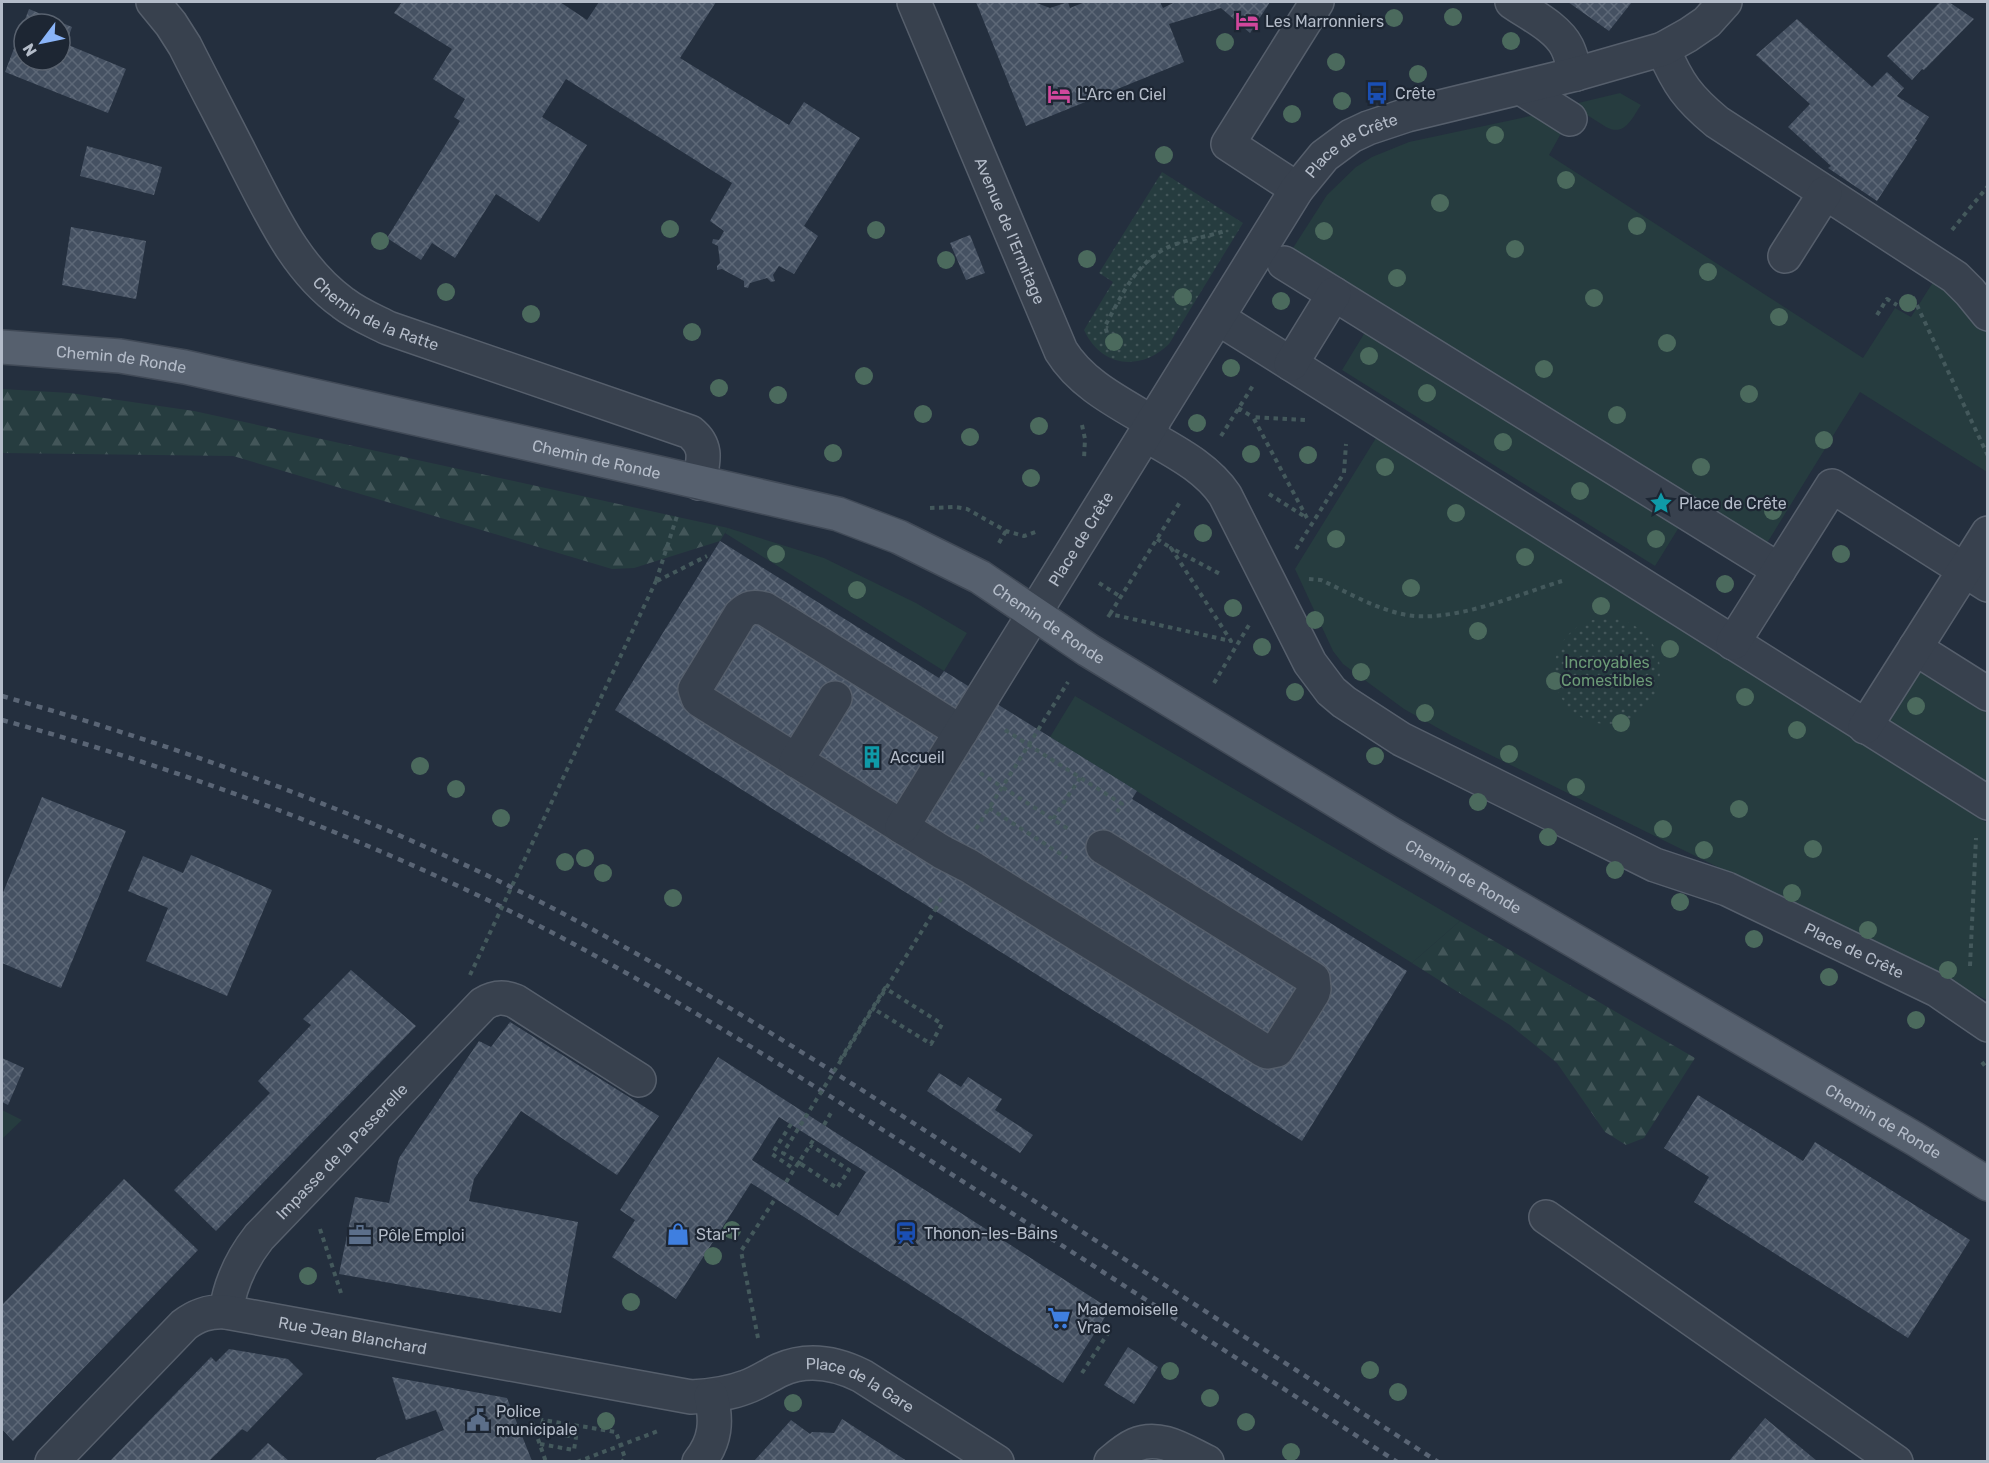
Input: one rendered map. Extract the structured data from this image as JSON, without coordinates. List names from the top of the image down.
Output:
{
  "streets": {
    "main road": ["Chemin de Ronde"],
    "street": [
      "Place de Crête",
      "Avenue de l'Ermitage",
      "Chemin de la Ratte",
      "Impasse de la Passerelle",
      "Rue Jean Blanchard",
      "Place de la Gare"
    ]
  },
  "crossings": [
    ["Place de Crête", "Avenue de l'Ermitage"],
    ["Place de Crête", "Chemin de Ronde"],
    ["Chemin de la Ratte", "Chemin de Ronde"],
    ["Impasse de la Passerelle", "Rue Jean Blanchard"],
    ["Rue Jean Blanchard", "Place de la Gare"]
  ],
  "parks": ["Incroyables Comestibles"],
  "places": {
    "hotel": ["Les Marronniers", "L'Arc en Ciel"],
    "bus stop": ["Crête"],
    "place": ["Place de Crête"],
    "building": ["Accueil"],
    "station": ["Thonon-les-Bains"],
    "shop": ["Star'T"],
    "office": ["Pôle Emploi"],
    "supermarket": ["Mademoiselle Vrac"],
    "public building": ["Police municipale"]
  },
  "north": "bottom left"
}
